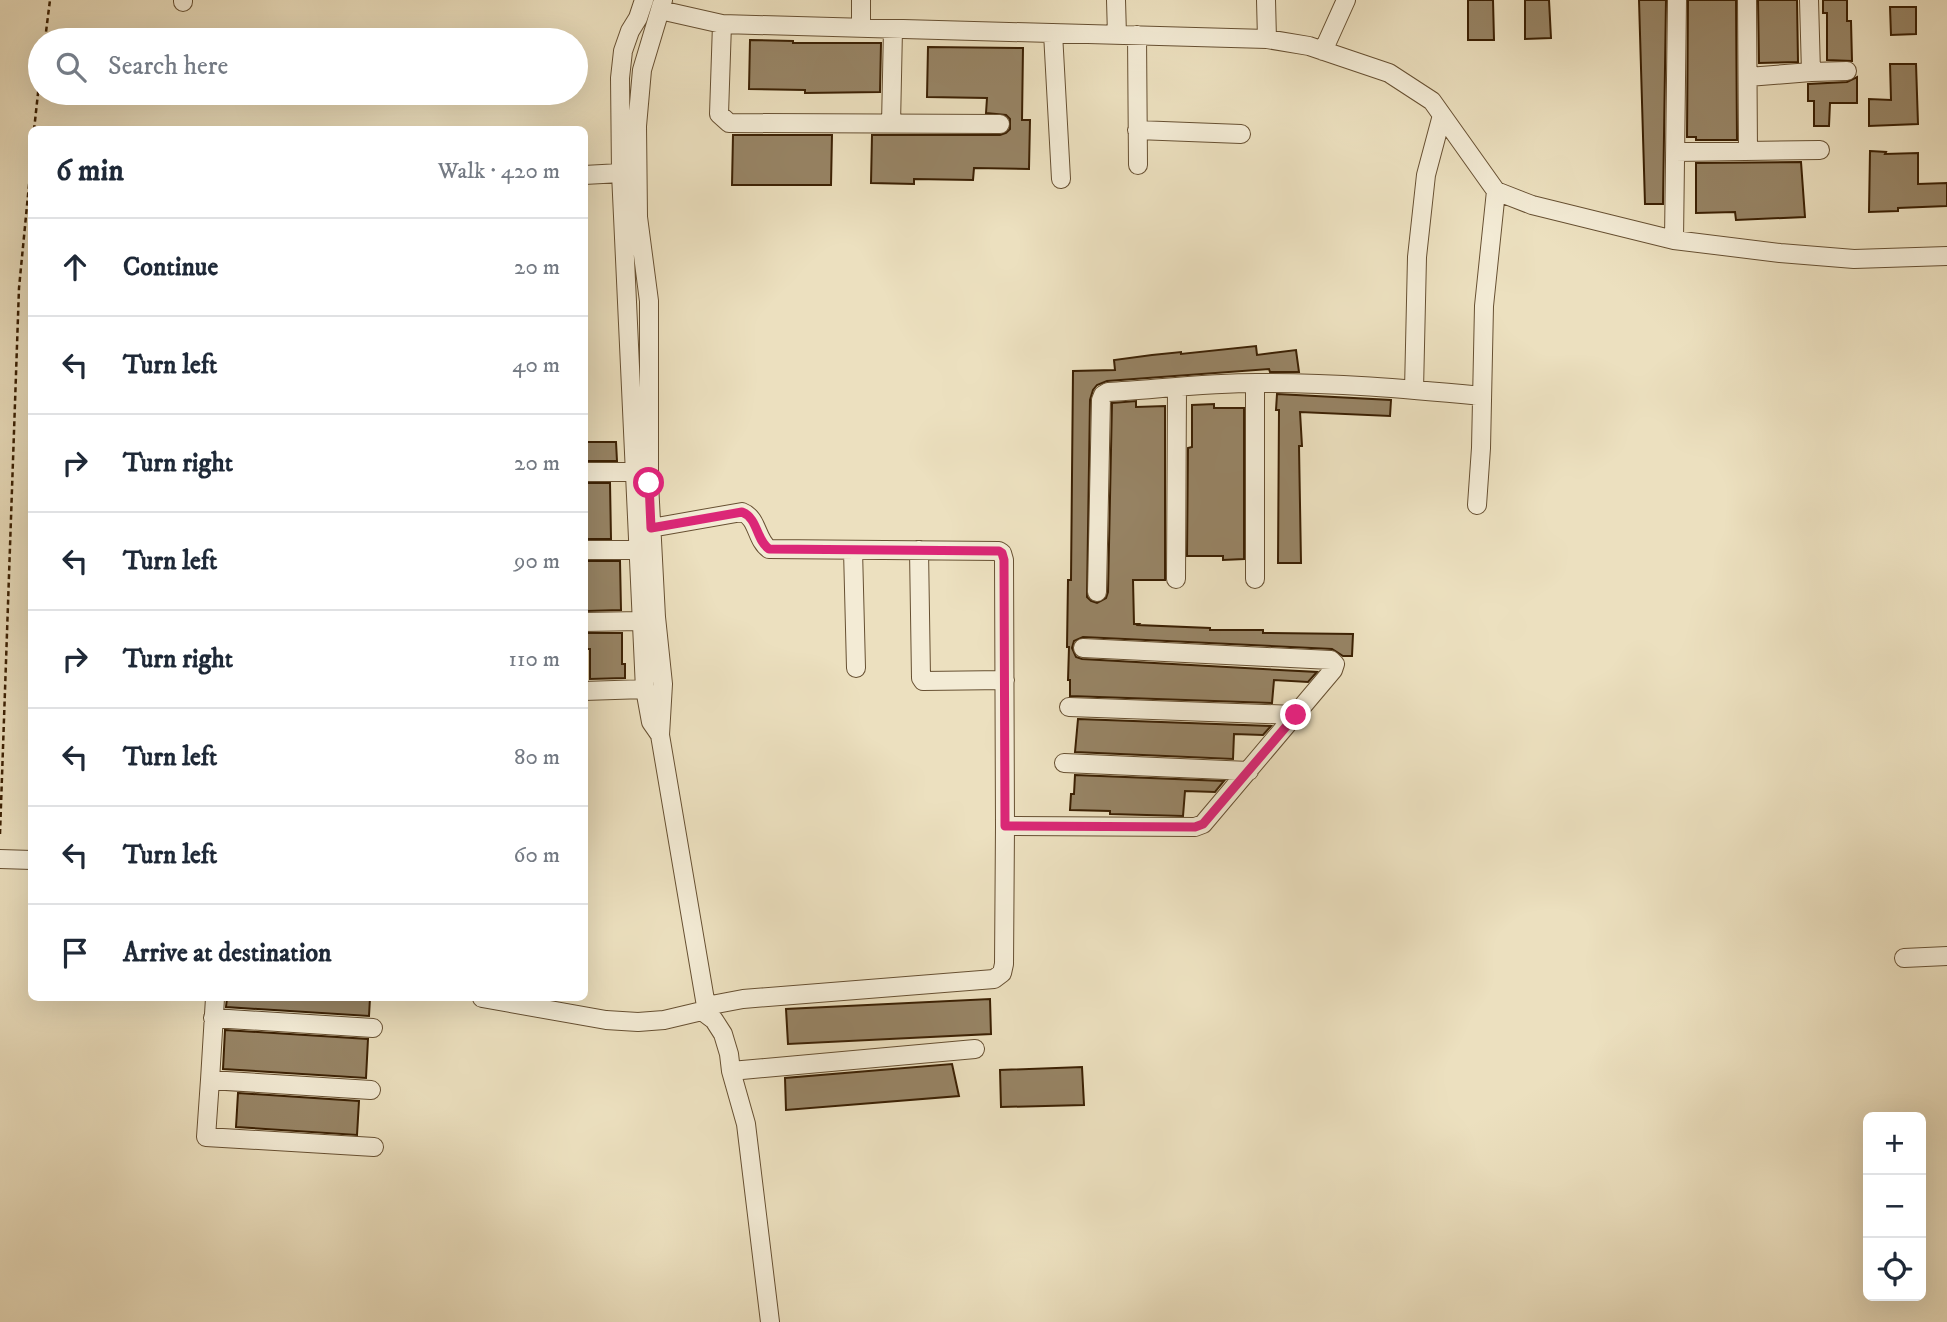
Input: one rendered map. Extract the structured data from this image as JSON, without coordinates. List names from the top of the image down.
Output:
{
  "page": {
    "search": "Search here",
    "heading": ["6 min", "Walk · 420 m"],
    "list": [
      ["Continue", "20 m"],
      ["Turn left", "40 m"],
      ["Turn right", "20 m"],
      ["Turn left", "90 m"],
      ["Turn right", "110 m"],
      ["Turn left", "80 m"],
      ["Turn left", "60 m"],
      "Arrive at destination"
    ],
    "map_buttons": ["+", "−"]
  }
}
